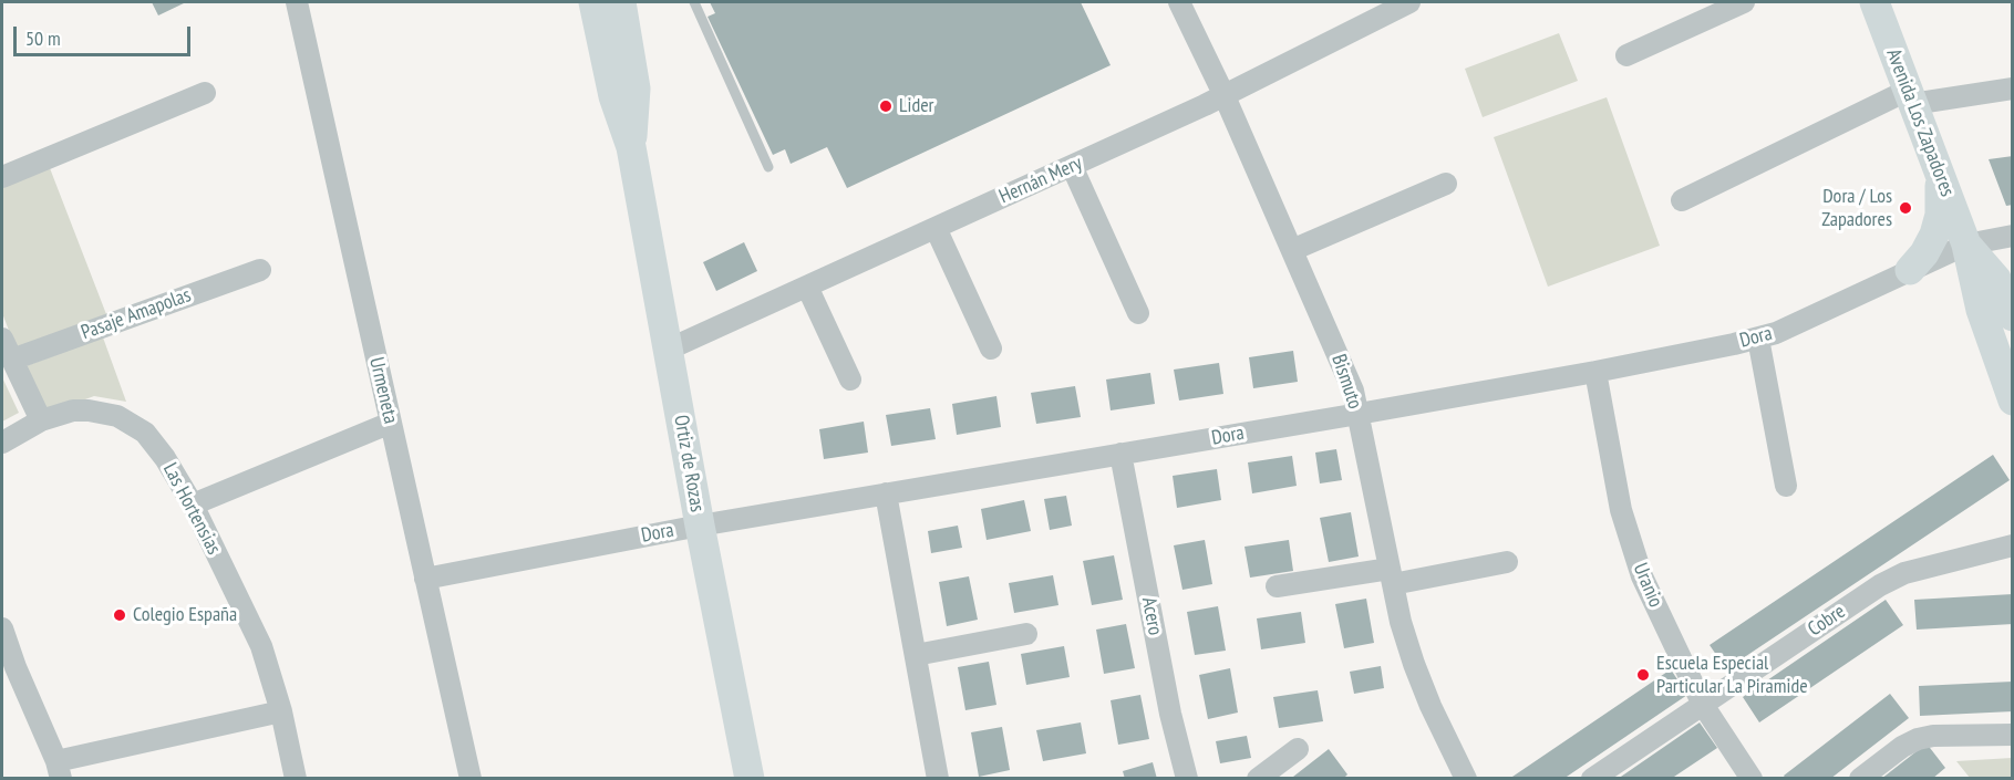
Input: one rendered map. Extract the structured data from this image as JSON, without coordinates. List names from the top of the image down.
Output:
{
  "streets": {
    "street": [
      "Avenida Los Zapadores",
      "Hernán Mery",
      "Pasaje Amapolas",
      "Dora",
      "Bismuto",
      "Urmeneta",
      "Ortiz de Rozas",
      "Las Hortensias",
      "Uranio",
      "Acero",
      "Cobre"
    ]
  },
  "crossings": [
    ["Avenida Los Zapadores", "Dora"],
    ["Hernán Mery", "Bismuto"],
    ["Hernán Mery", "Ortiz de Rozas"],
    ["Dora", "Bismuto"],
    ["Dora", "Urmeneta"],
    ["Dora", "Ortiz de Rozas"],
    ["Dora", "Uranio"],
    ["Dora", "Acero"],
    ["Uranio", "Cobre"]
  ],
  "places": [
    "Lider",
    "Dora / Los Zapadores",
    "Colegio España",
    "Escuela Especial Particular La Piramide"
  ],
  "scale_bar": "50 m"
}
